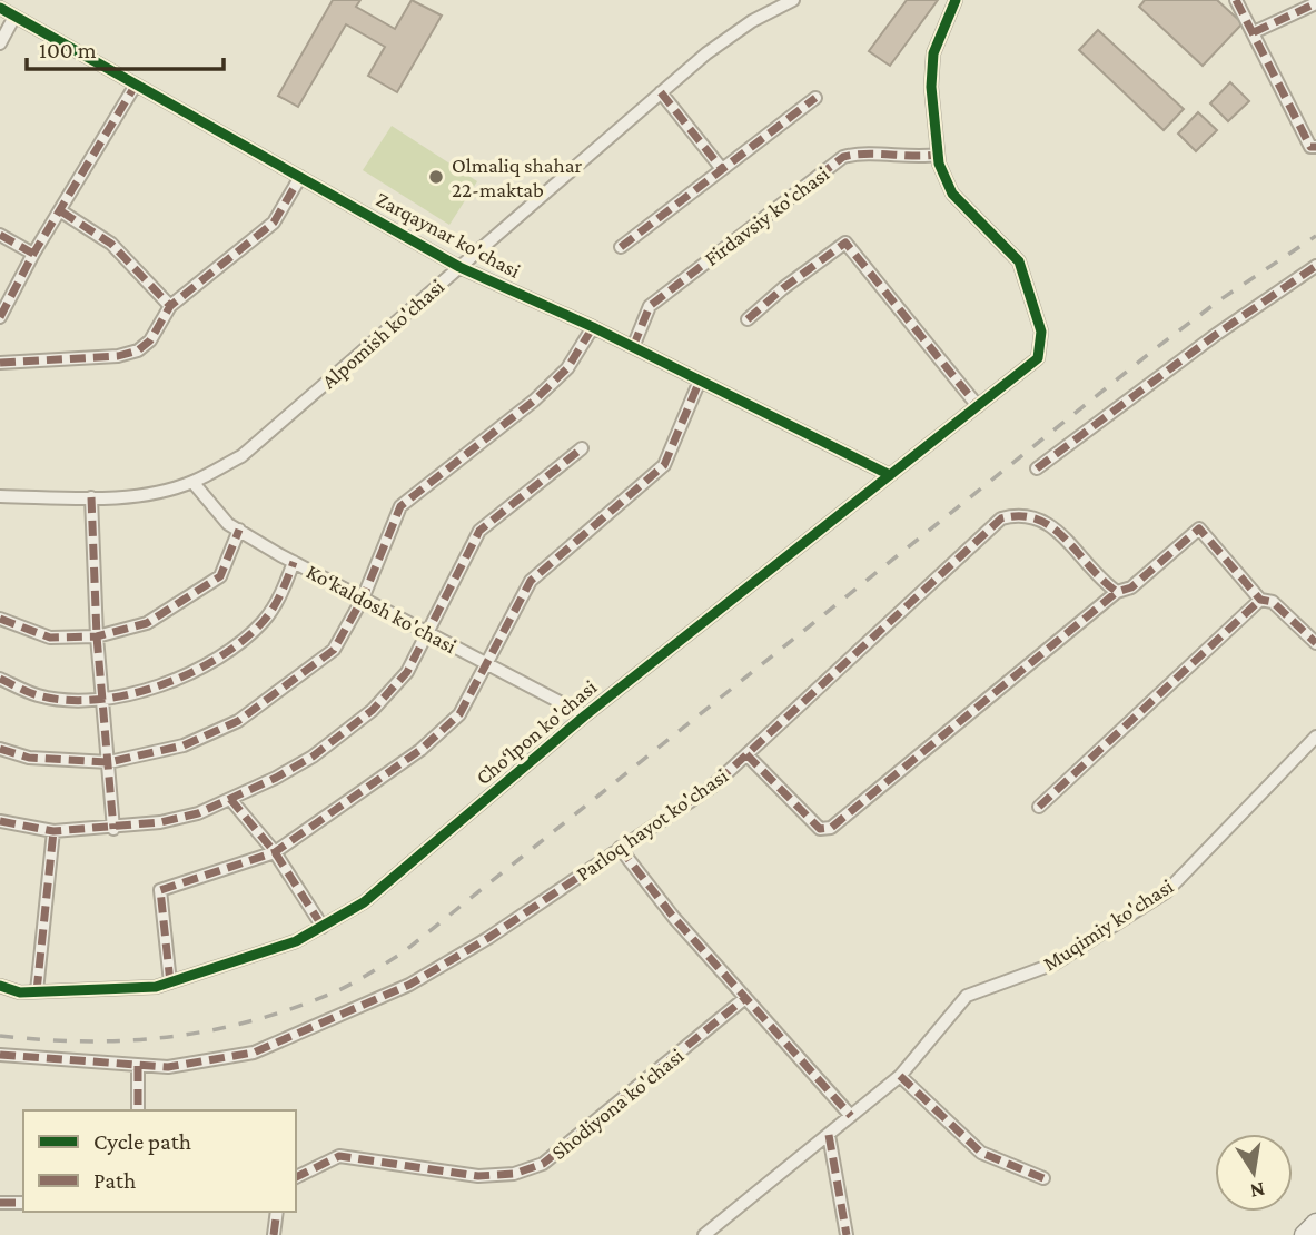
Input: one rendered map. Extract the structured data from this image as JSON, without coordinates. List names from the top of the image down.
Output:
{
  "streets": {
    "street": [
      "Firdavsiy ko'chasi",
      "Zarqaynar ko'chasi",
      "Alpomish ko'chasi",
      "Ko‘kaldosh ko'chasi",
      "Cho‘lpon ko'chasi",
      "Parloq hayot ko'chasi",
      "Muqimiy ko'chasi",
      "Shodiyona ko'chasi"
    ]
  },
  "crossings": [
    ["Firdavsiy ko'chasi", "Zarqaynar ko'chasi"],
    ["Firdavsiy ko'chasi", "Cho‘lpon ko'chasi"],
    ["Zarqaynar ko'chasi", "Alpomish ko'chasi"],
    ["Zarqaynar ko'chasi", "Cho‘lpon ko'chasi"],
    ["Alpomish ko'chasi", "Ko‘kaldosh ko'chasi"],
    ["Ko‘kaldosh ko'chasi", "Cho‘lpon ko'chasi"]
  ],
  "places": ["Olmaliq shahar 22-maktab"],
  "legend": ["Cycle path", "Path"],
  "scale_bar": "100 m",
  "north": "bottom"
}
